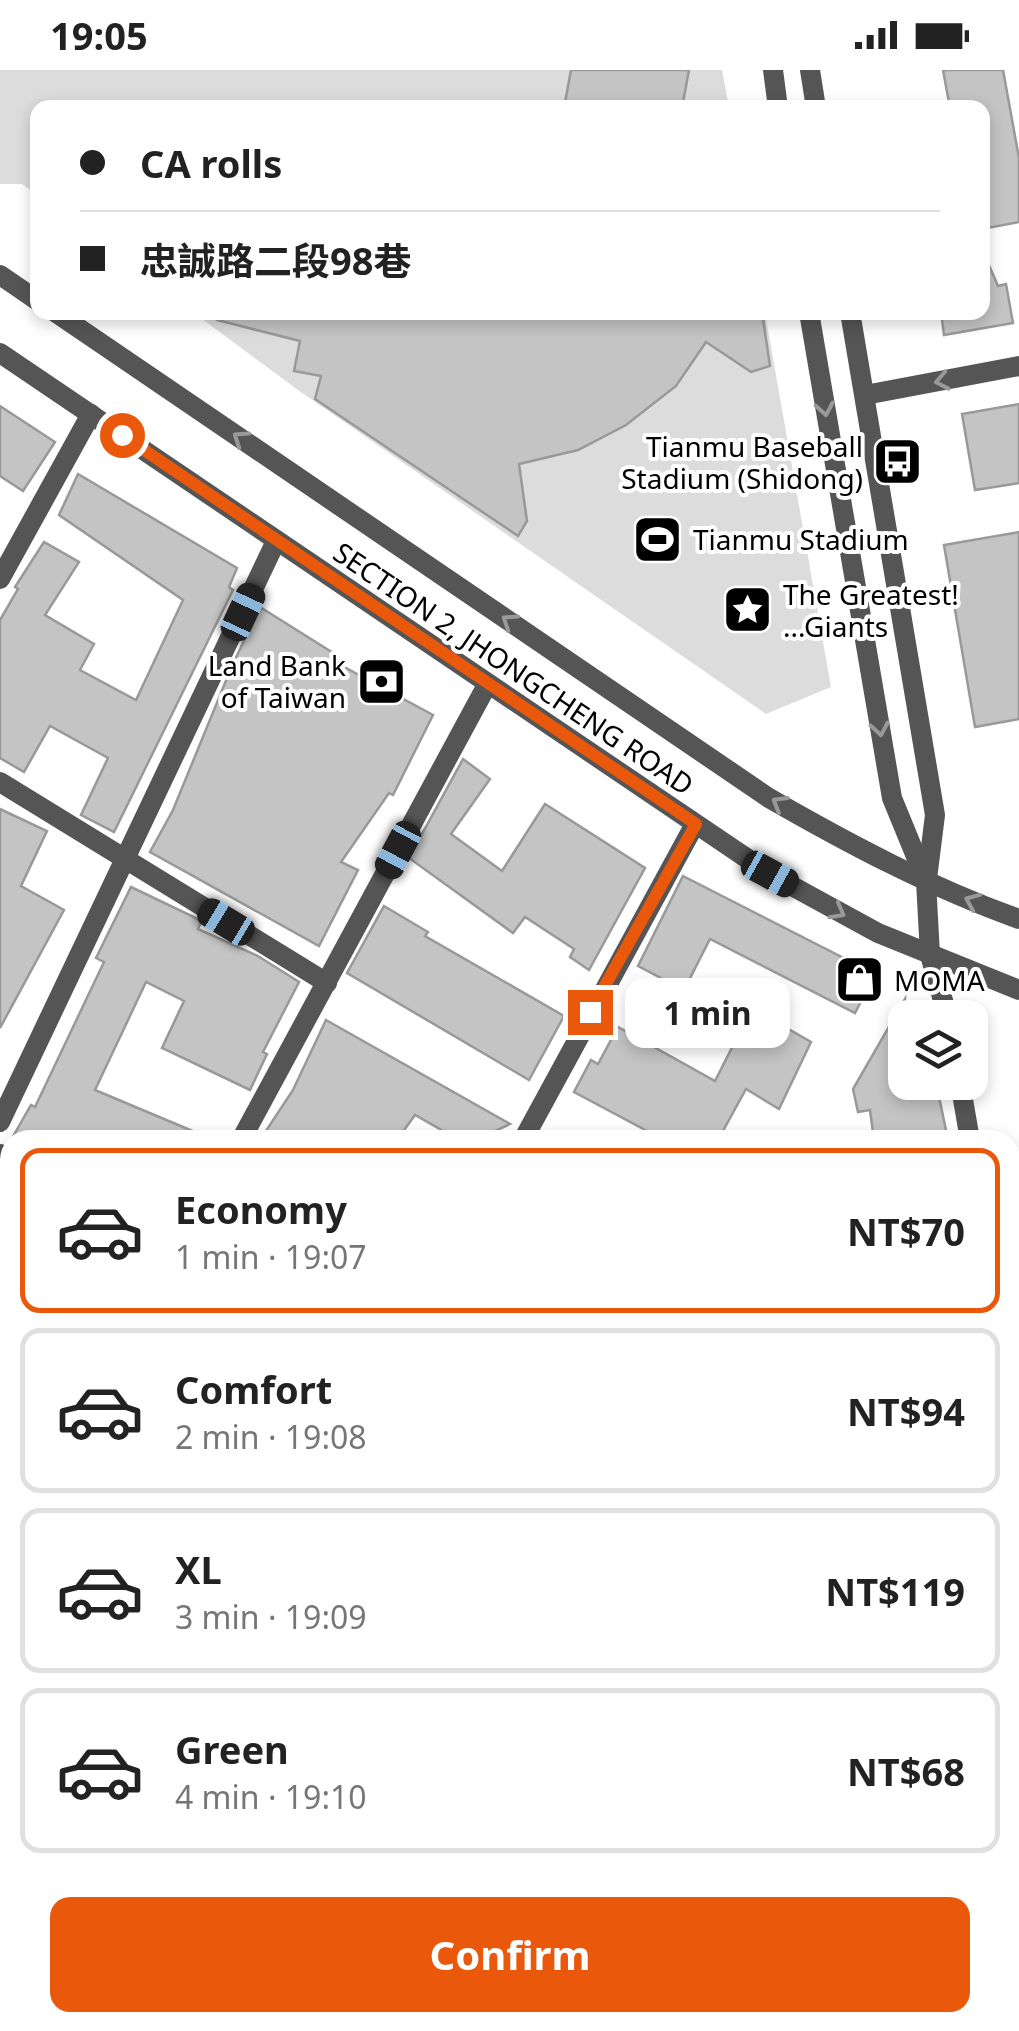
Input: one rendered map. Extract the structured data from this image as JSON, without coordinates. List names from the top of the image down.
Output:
{
  "streets": {
    "street": ["SECTION 2, JHONGCHENG ROAD"]
  },
  "places": {
    "bus stop": ["Tianmu Baseball Stadium (Shidong)"],
    "sports": ["Tianmu Stadium"],
    "place": ["The Greatest! ...Giants"],
    "bank": ["Land Bank of Taiwan"],
    "shop": ["MOMA"]
  },
  "page": {
    "status": "19:05",
    "banner": ["CA rolls", "忠誠路二段98巷"],
    "bubble": "1 min",
    "list": [
      {
        "name": "Economy",
        "note": "1 min · 19:07",
        "value": "NT$70"
      },
      {
        "name": "Comfort",
        "note": "2 min · 19:08",
        "value": "NT$94"
      },
      {
        "name": "XL",
        "note": "3 min · 19:09",
        "value": "NT$119"
      },
      {
        "name": "Green",
        "note": "4 min · 19:10",
        "value": "NT$68"
      }
    ],
    "buttons": "Confirm"
  }
}
